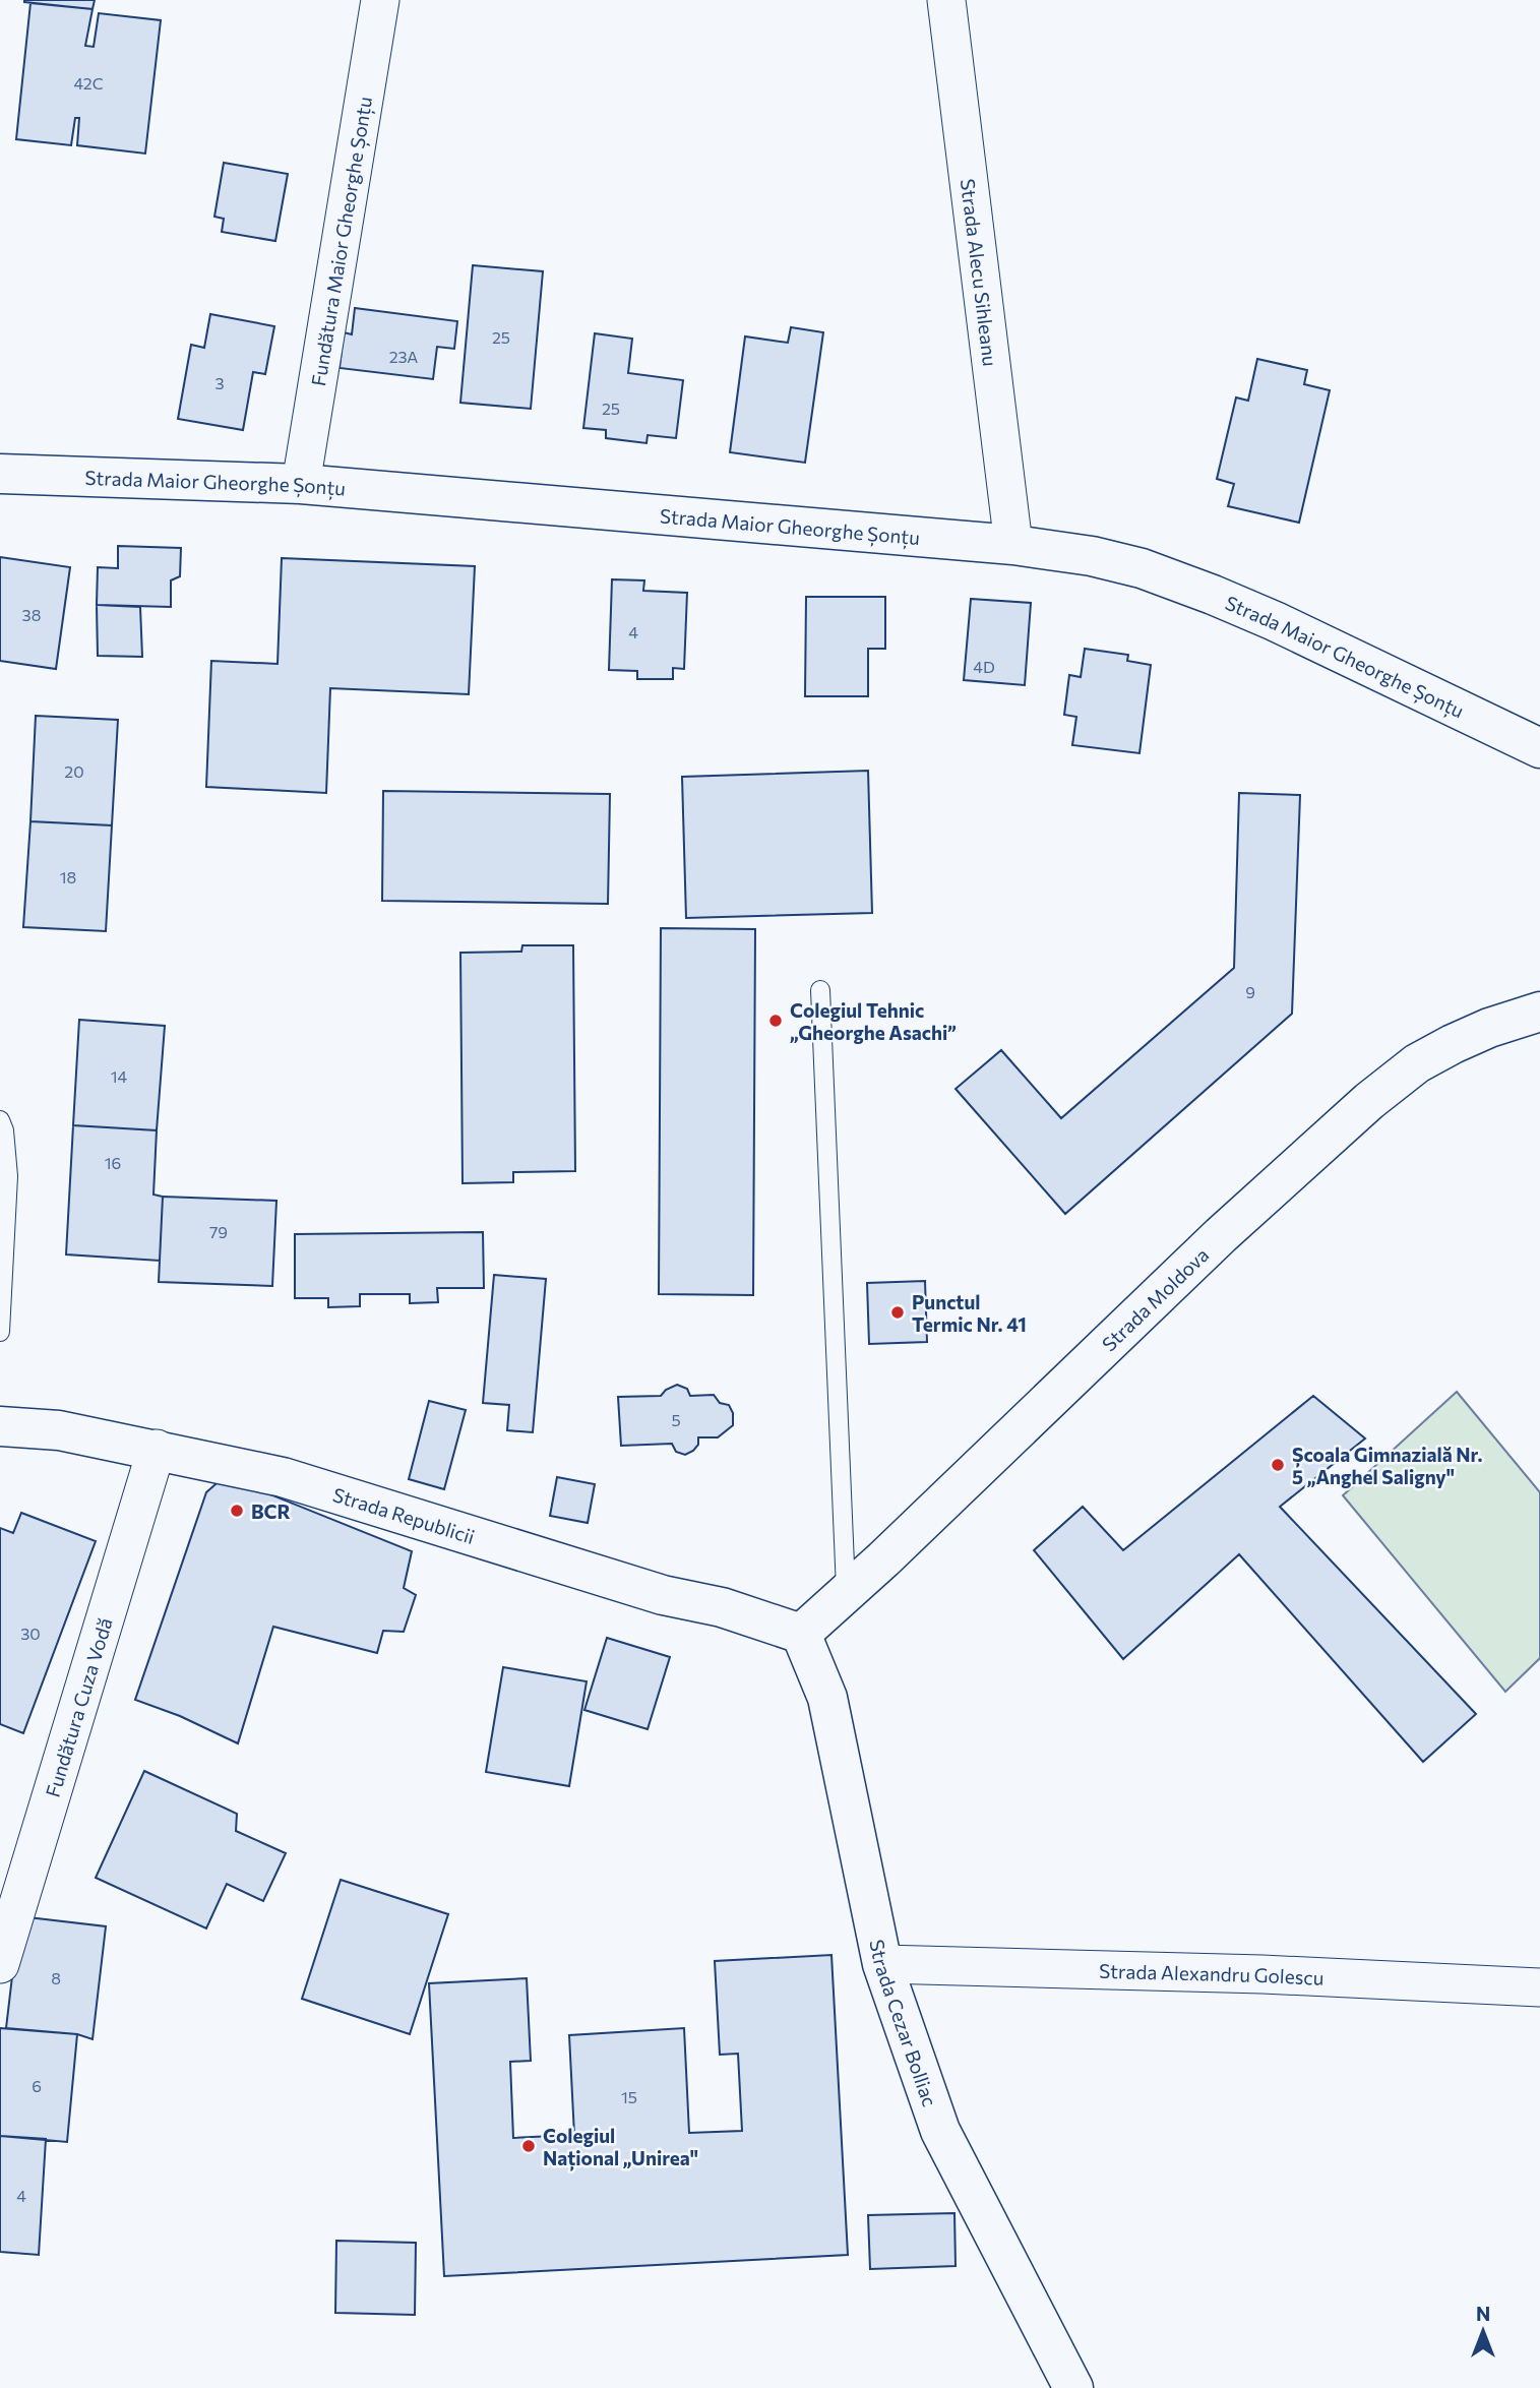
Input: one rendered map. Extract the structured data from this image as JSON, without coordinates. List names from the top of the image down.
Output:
{
  "streets": {
    "street": [
      "Fundătura Maior Gheorghe Șonțu",
      "Strada Alecu Sihleanu",
      "Strada Maior Gheorghe Șonțu",
      "Strada Moldova",
      "Strada Republicii",
      "Fundătura Cuza Vodă",
      "Strada Alexandru Golescu",
      "Strada Cezar Bolliac"
    ]
  },
  "crossings": [
    ["Fundătura Maior Gheorghe Șonțu", "Strada Maior Gheorghe Șonțu"],
    ["Strada Alecu Sihleanu", "Strada Maior Gheorghe Șonțu"],
    ["Strada Moldova", "Strada Republicii"],
    ["Strada Moldova", "Strada Cezar Bolliac"],
    ["Strada Republicii", "Fundătura Cuza Vodă"],
    ["Strada Republicii", "Strada Cezar Bolliac"],
    ["Strada Alexandru Golescu", "Strada Cezar Bolliac"]
  ],
  "places": [
    "Colegiul Tehnic „Gheorghe Asachi”",
    "Punctul Termic Nr. 41",
    "Școala Gimnazială Nr. 5 „Anghel Saligny\"",
    "BCR",
    "Colegiul Național „Unirea\""
  ],
  "house_numbers": [
    "42C",
    "25",
    "23A",
    "3",
    "25",
    "38",
    "4",
    "4D",
    "20",
    "18",
    "9",
    "14",
    "16",
    "79",
    "5",
    "30",
    "8",
    "6",
    "15",
    "4"
  ],
  "north": "top"
}
